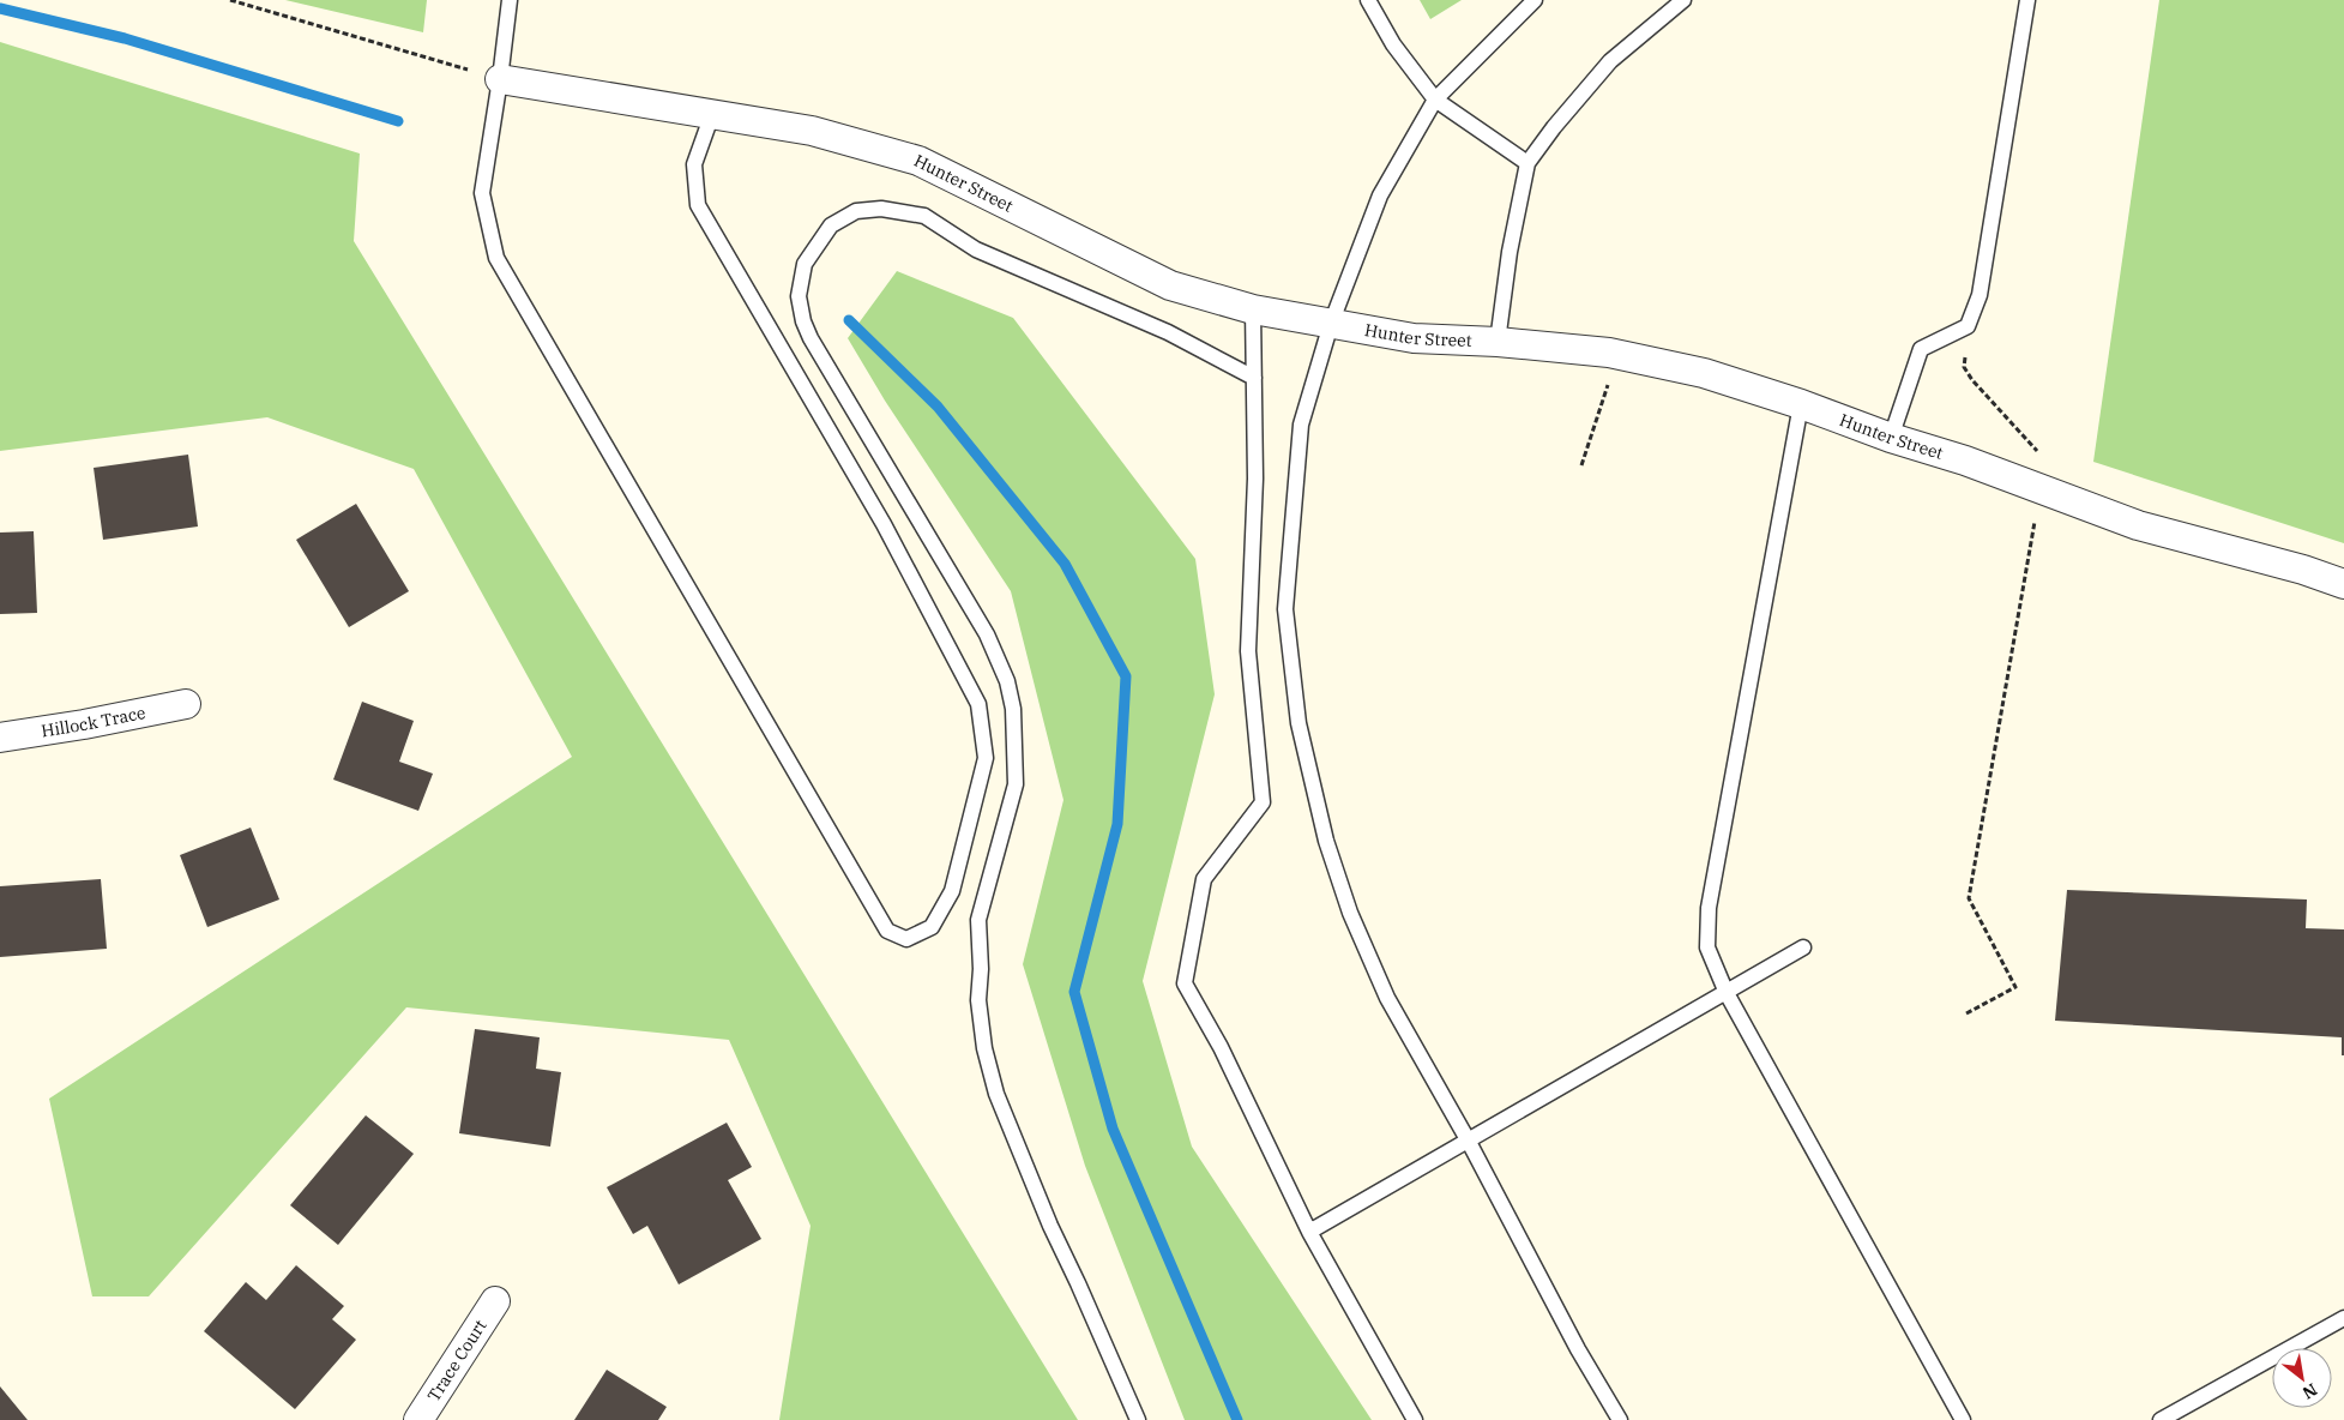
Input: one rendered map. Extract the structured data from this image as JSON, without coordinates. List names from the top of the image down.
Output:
{
  "streets": {
    "street": ["Hunter Street", "Hillock Trace", "Trace Court"]
  },
  "north": "bottom right"
}
